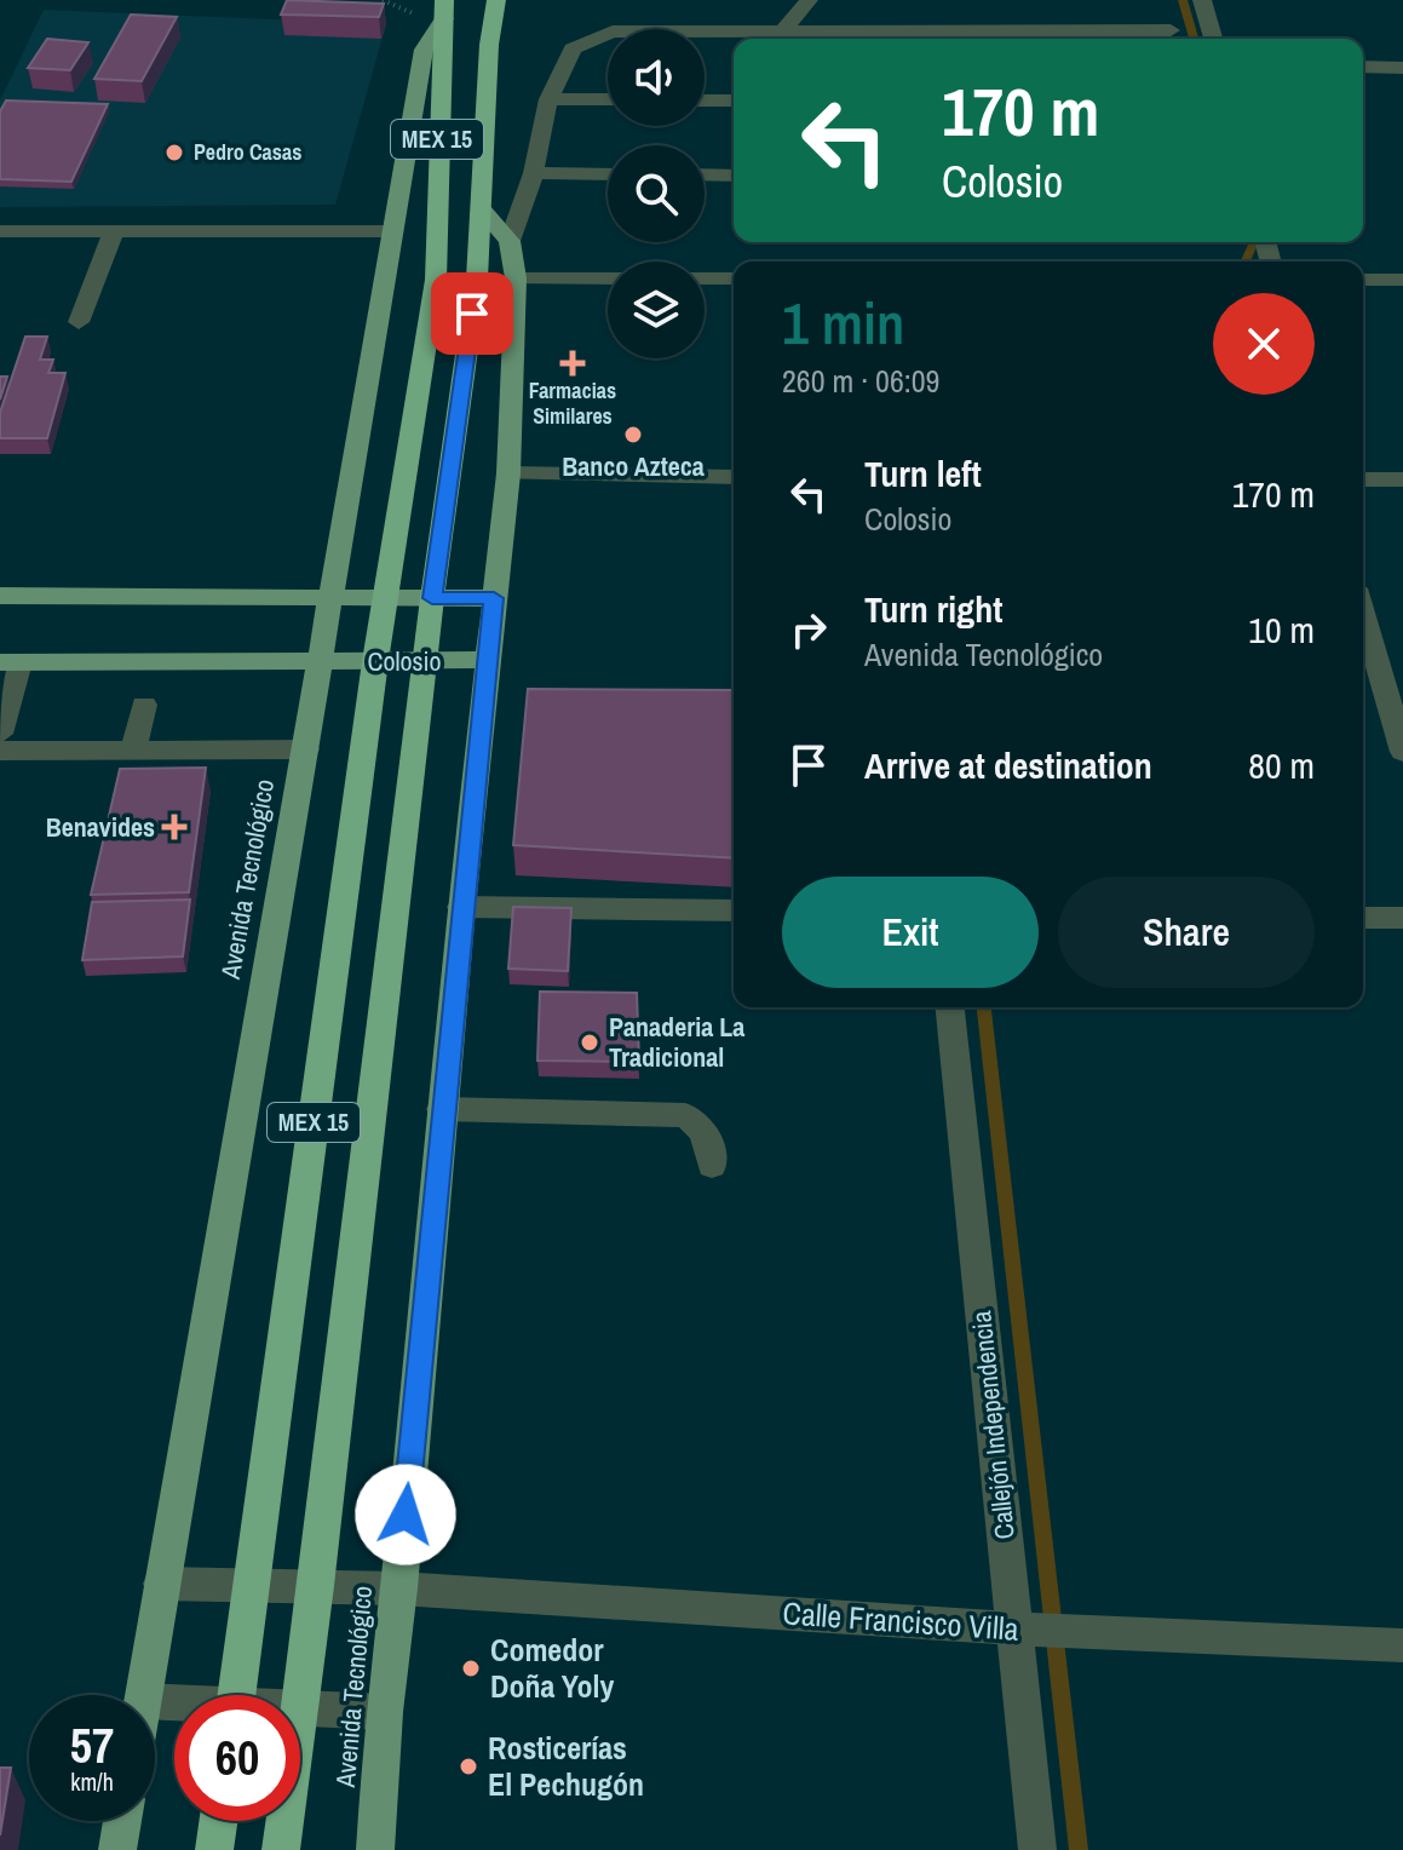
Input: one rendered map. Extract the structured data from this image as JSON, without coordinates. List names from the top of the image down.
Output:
{
  "streets": {
    "highway": ["MEX 15", "Avenida Tecnológico"],
    "main road": ["Colosio"],
    "street": ["Callejón Independencia", "Calle Francisco Villa"]
  },
  "crossings": [
    ["Colosio", "Avenida Tecnológico"],
    ["Avenida Tecnológico", "Calle Francisco Villa"],
    ["Callejón Independencia", "Calle Francisco Villa"]
  ],
  "places": {
    "other": [
      "Pedro Casas",
      "Banco Azteca",
      "Panaderia La Tradicional",
      "Comedor Doña Yoly",
      "Rosticerías El Pechugón"
    ],
    "health": ["Farmacias Similares", "Benavides"]
  },
  "page": {
    "turn": ["170 m", "Colosio"],
    "heading": ["1 min", "260 m · 06:09"],
    "list": [
      {
        "name": "Turn left",
        "note": "Colosio",
        "value": "170 m"
      },
      {
        "name": "Turn right",
        "note": "Avenida Tecnológico",
        "value": "10 m"
      },
      {
        "name": "Arrive at destination",
        "value": "80 m"
      }
    ],
    "buttons": ["Exit", "Share"],
    "speed": "57 km/h",
    "limit": "60"
  }
}
